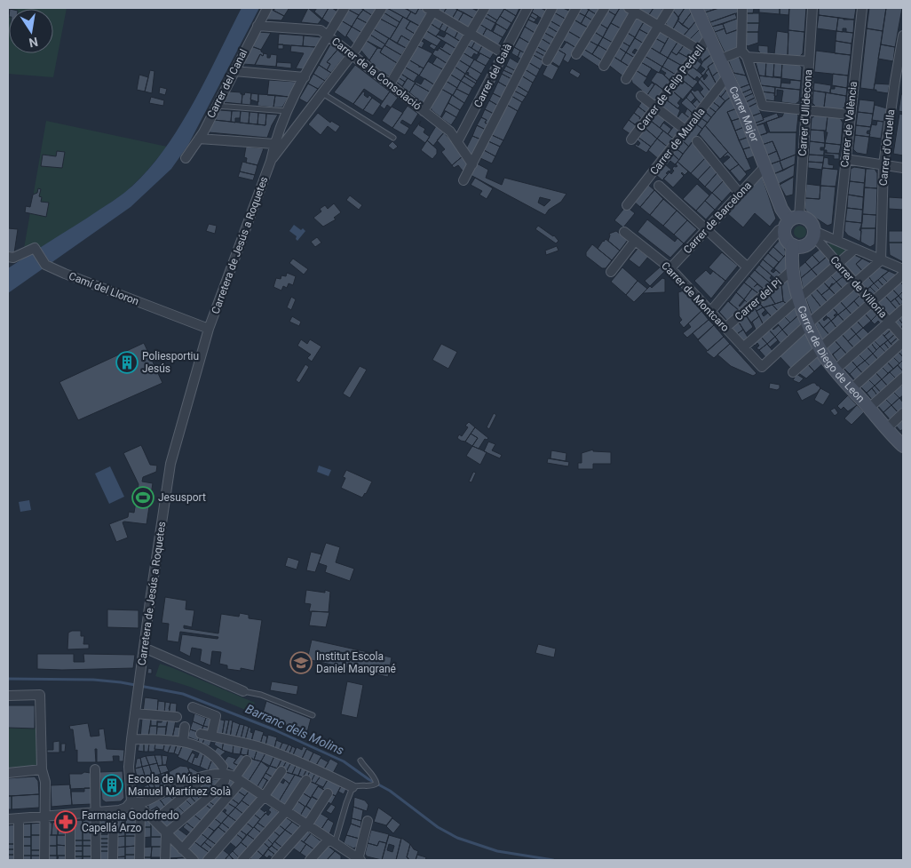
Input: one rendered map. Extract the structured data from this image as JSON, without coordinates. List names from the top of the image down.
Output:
{
  "streets": {
    "street": [
      "Carrer de la Consolació",
      "Carrer del Gaià",
      "Carrer del Canal",
      "Carrer de Felip Pedrell",
      "Carrer d'Ulldecona",
      "Carrer Major",
      "Carrer de València",
      "Carrer de Muralla",
      "Carrer d'Ortuella",
      "Carrer de Barcelona",
      "Carretera de Jesús a Roquetes",
      "Carrer de Villoria",
      "Camí del Lloron",
      "Carrer de Montcaro",
      "Carrer del Pi",
      "Carrer de Diego de Leon"
    ]
  },
  "crossings": [
    ["Carrer de la Consolació", "Carrer del Gaià"],
    ["Carrer de la Consolació", "Carrer del Canal"],
    ["Carrer de Felip Pedrell", "Carrer Major"],
    ["Carrer d'Ulldecona", "Carrer Major"],
    ["Carrer d'Ulldecona", "Carrer de Villoria"],
    ["Carrer d'Ulldecona", "Carrer de Diego de Leon"],
    ["Carrer Major", "Carrer de Muralla"],
    ["Carrer Major", "Carrer de Barcelona"],
    ["Carrer Major", "Carrer de Villoria"],
    ["Carrer Major", "Carrer de Diego de Leon"],
    ["Carrer de Barcelona", "Carrer de Montcaro"],
    ["Carretera de Jesús a Roquetes", "Camí del Lloron"],
    ["Carrer de Villoria", "Carrer de Diego de Leon"],
    ["Carrer de Montcaro", "Carrer del Pi"],
    ["Carrer de Montcaro", "Carrer de Diego de Leon"],
    ["Carrer del Pi", "Carrer de Diego de Leon"]
  ],
  "water": ["Barranc dels Molins"],
  "places": {
    "building": ["Poliesportiu Jesús", "Escola de Música Manuel Martínez Solà"],
    "sports": ["Jesusport"],
    "school or university": ["Institut Escola Daniel Mangrané"],
    "pharmacy": ["Farmacia Godofredo Capellá Arzo"]
  },
  "north": "bottom"
}
